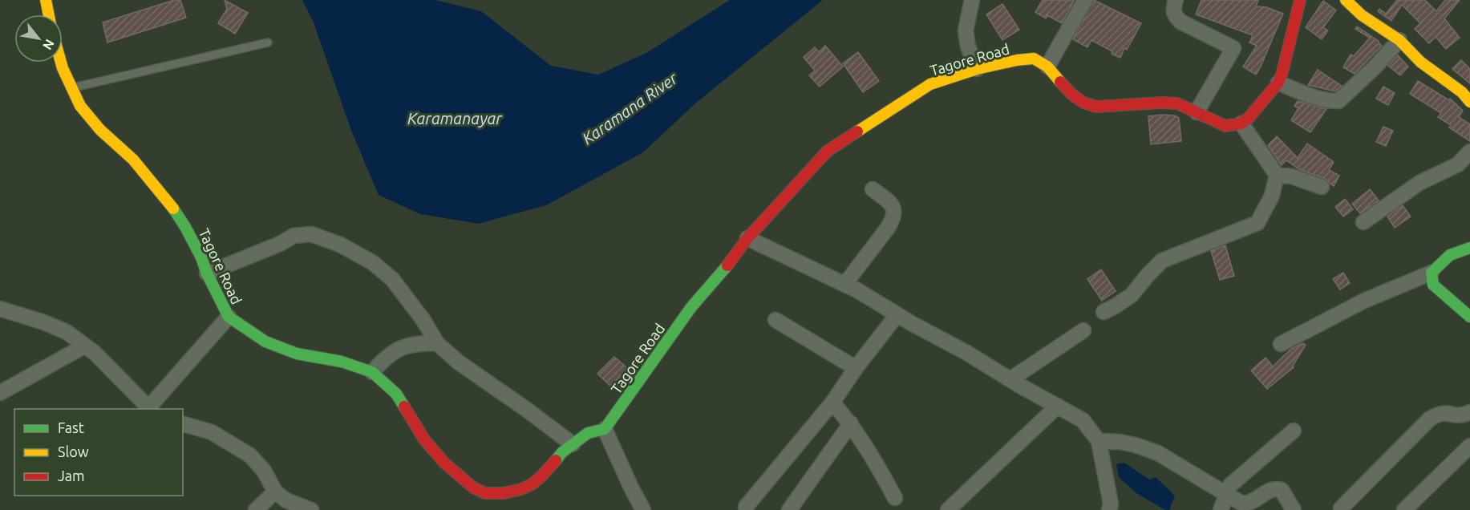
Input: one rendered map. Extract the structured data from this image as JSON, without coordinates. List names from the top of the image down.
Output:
{
  "streets": {
    "street": ["Tagore Road"]
  },
  "water": ["Karamana River", "Karamanayar"],
  "legend": ["Fast", "Slow", "Jam"],
  "north": "bottom right"
}
